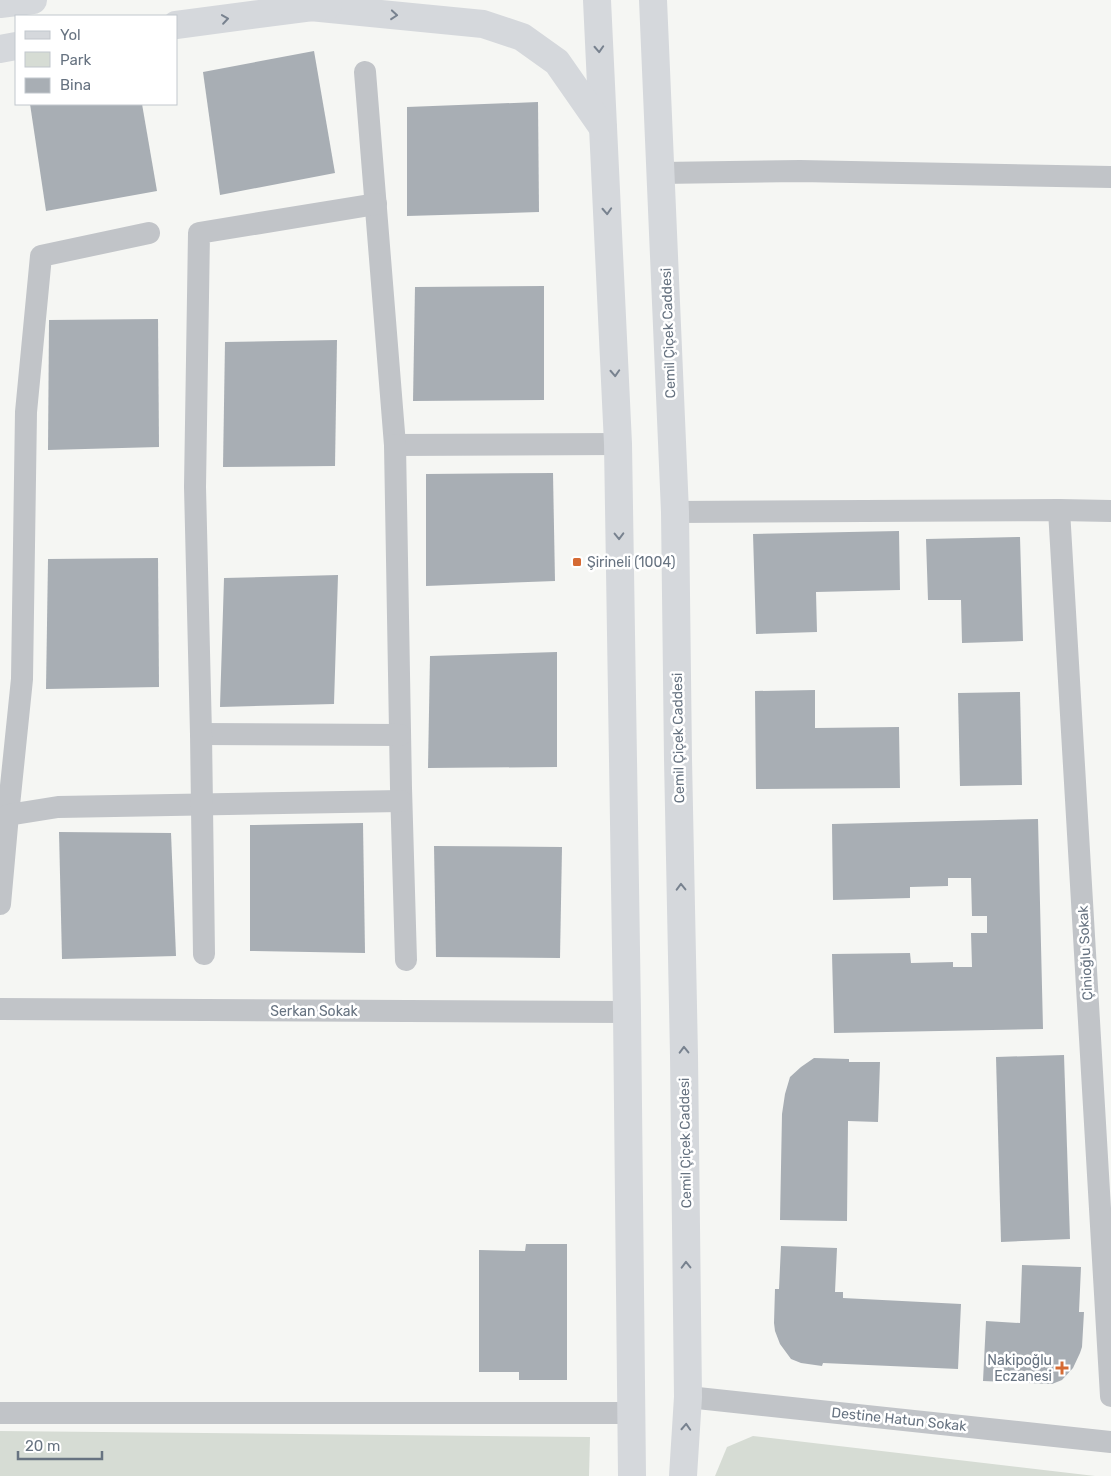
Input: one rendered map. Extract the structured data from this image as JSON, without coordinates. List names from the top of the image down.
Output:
{
  "streets": {
    "street": [
      "Cemil Çiçek Caddesi",
      "Çinioğlu Sokak",
      "Serkan Sokak",
      "Destine Hatun Sokak"
    ]
  },
  "crossings": [
    ["Cemil Çiçek Caddesi", "Destine Hatun Sokak"]
  ],
  "places": {
    "transit": ["Şirineli (1004)"],
    "health": ["Nakipoğlu Eczanesi"]
  },
  "legend": ["Yol", "Park", "Bina"],
  "scale_bar": "20 m"
}
